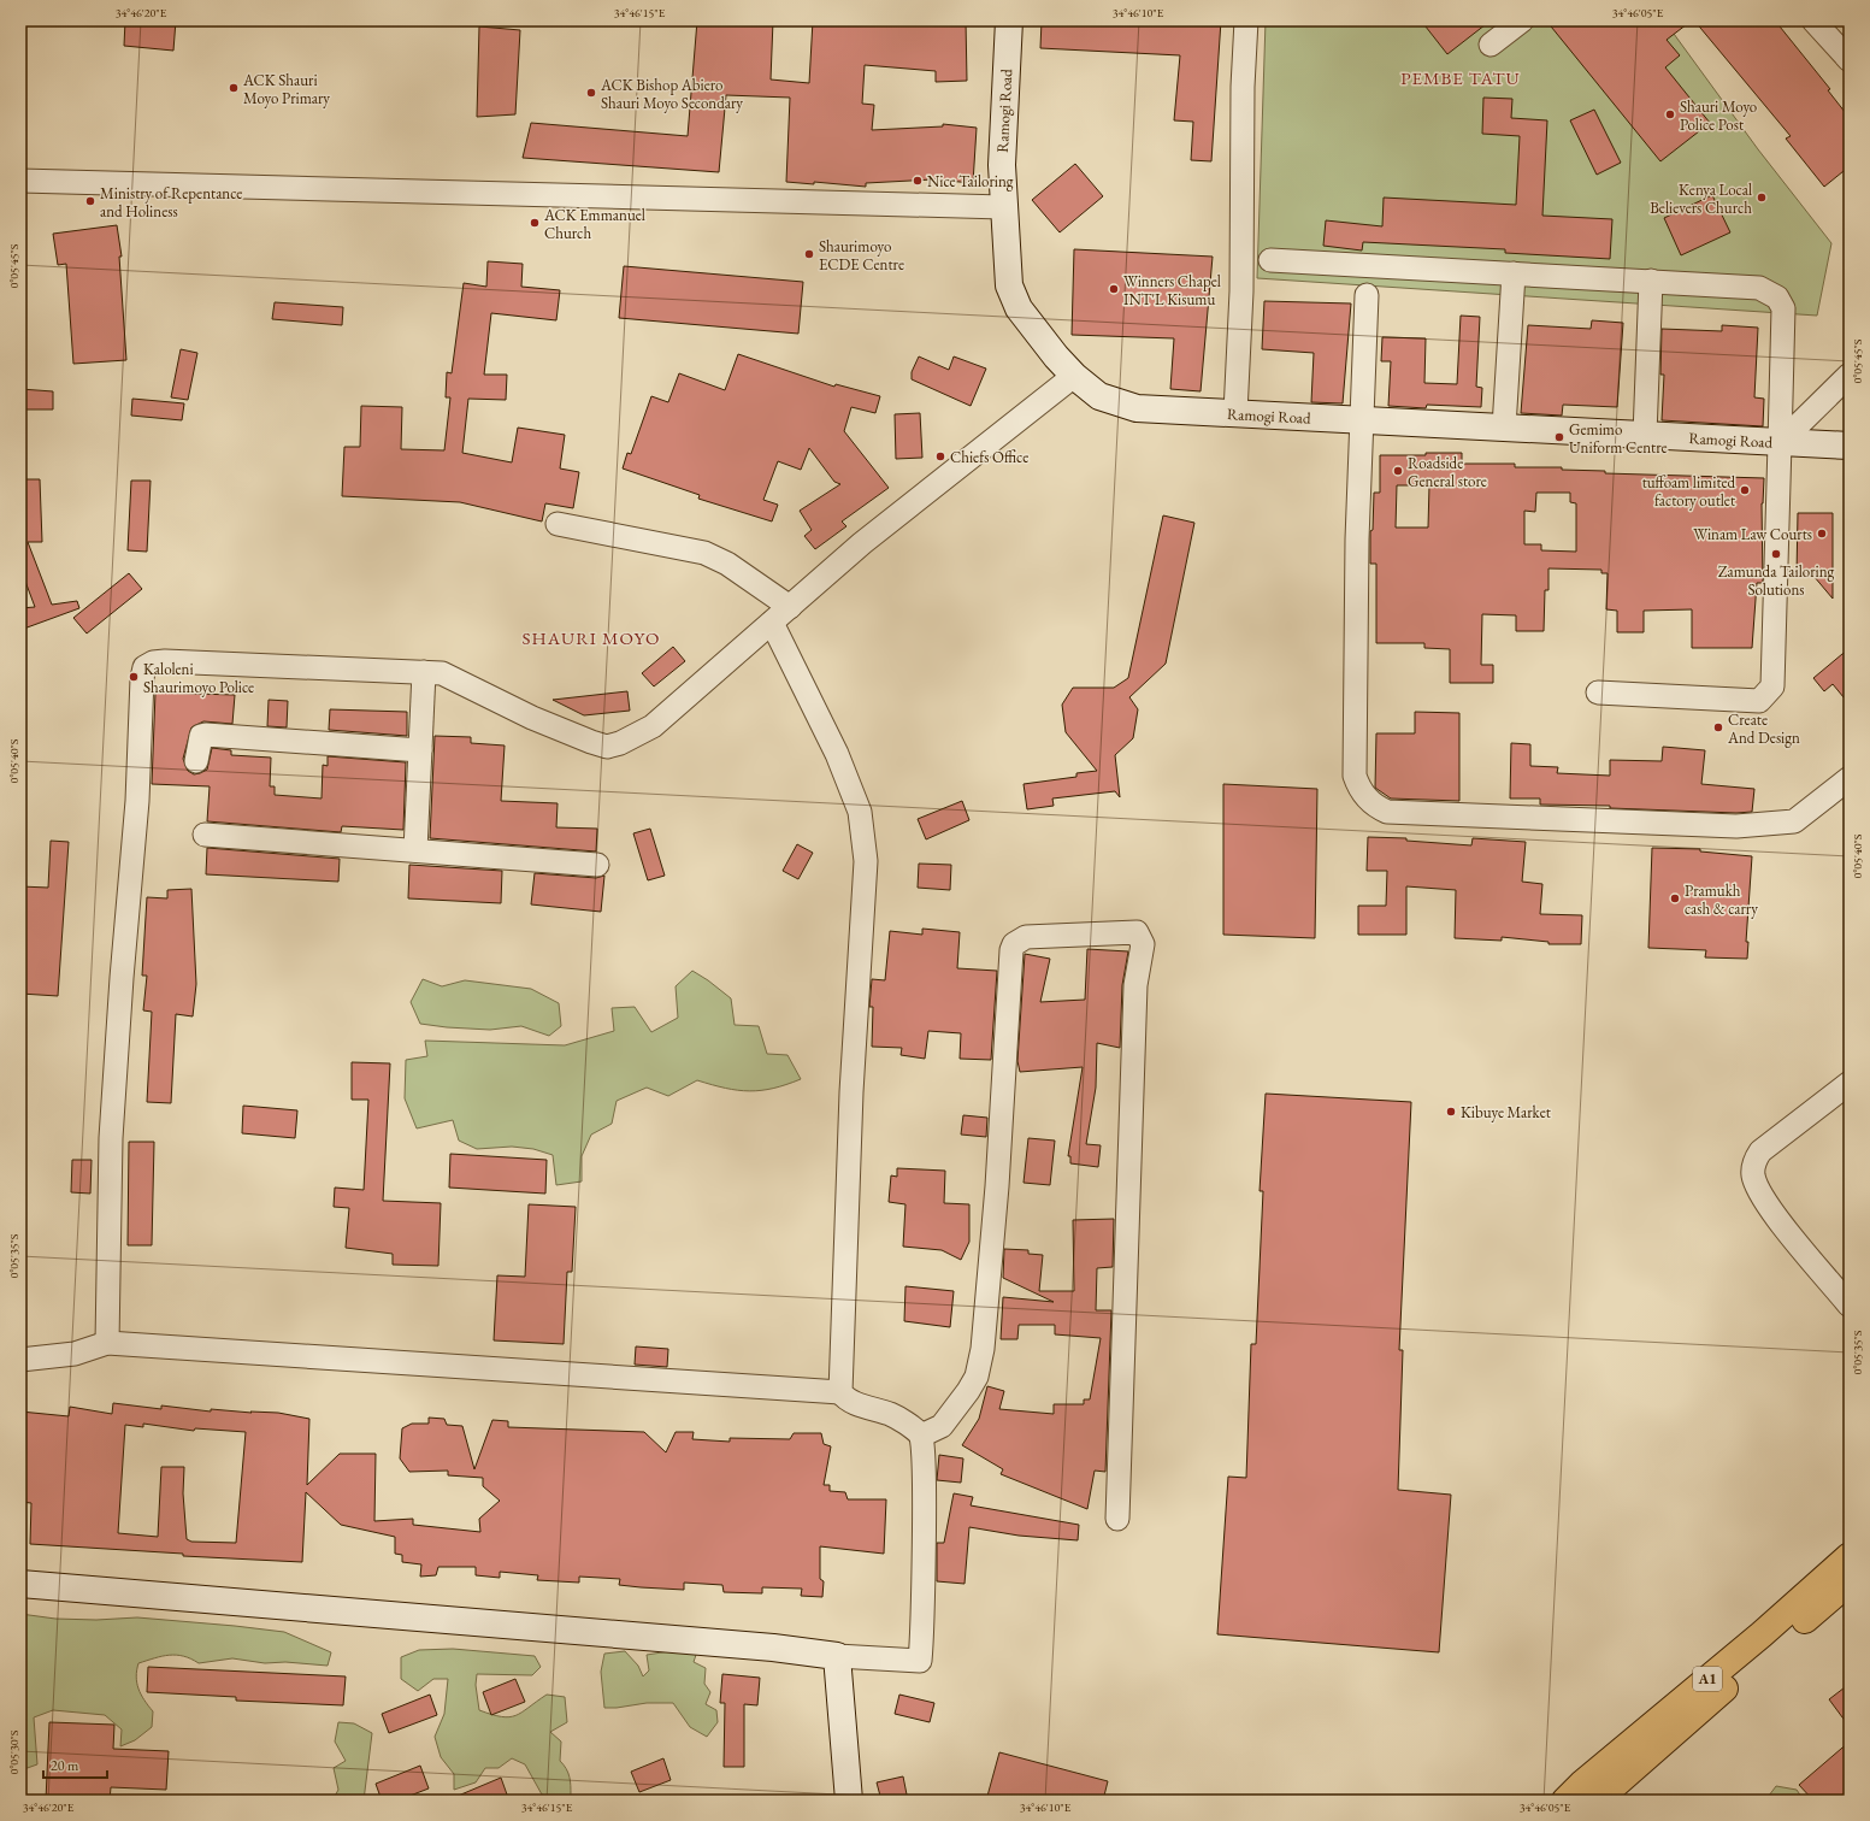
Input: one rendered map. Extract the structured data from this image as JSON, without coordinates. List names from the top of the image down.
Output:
{
  "streets": {
    "highway": ["A1"],
    "street": ["Ramogi Road"]
  },
  "districts": ["PEMBE TATU", "SHAURI MOYO"],
  "places": [
    "ACK Shauri Moyo Primary",
    "ACK Bishop Abiero Shauri Moyo Secondary",
    "Shauri Moyo Police Post",
    "Nice Tailoring",
    "Kenya Local Believers Church",
    "Ministry of Repentance and Holiness",
    "ACK Emmanuel Church",
    "Shaurimoyo ECDE Centre",
    "Winners Chapel INT'L Kisumu",
    "Gemimo Uniform Centre",
    "Chiefs Office",
    "Roadside General store",
    "tuffoam limited factory outlet",
    "Winam Law Courts",
    "Zamunda Tailoring Solutions",
    "Kaloleni Shaurimoyo Police",
    "Create And Design",
    "Pramukh cash & carry",
    "Kibuye Market"
  ],
  "scale_bar": "20 m",
  "coordinates": [
    "34°46'20\"E",
    "34°46'15\"E",
    "34°46'10\"E",
    "34°46'05\"E",
    "0°05'45\"S",
    "0°05'40\"S",
    "0°05'35\"S",
    "0°05'30\"S"
  ]
}
